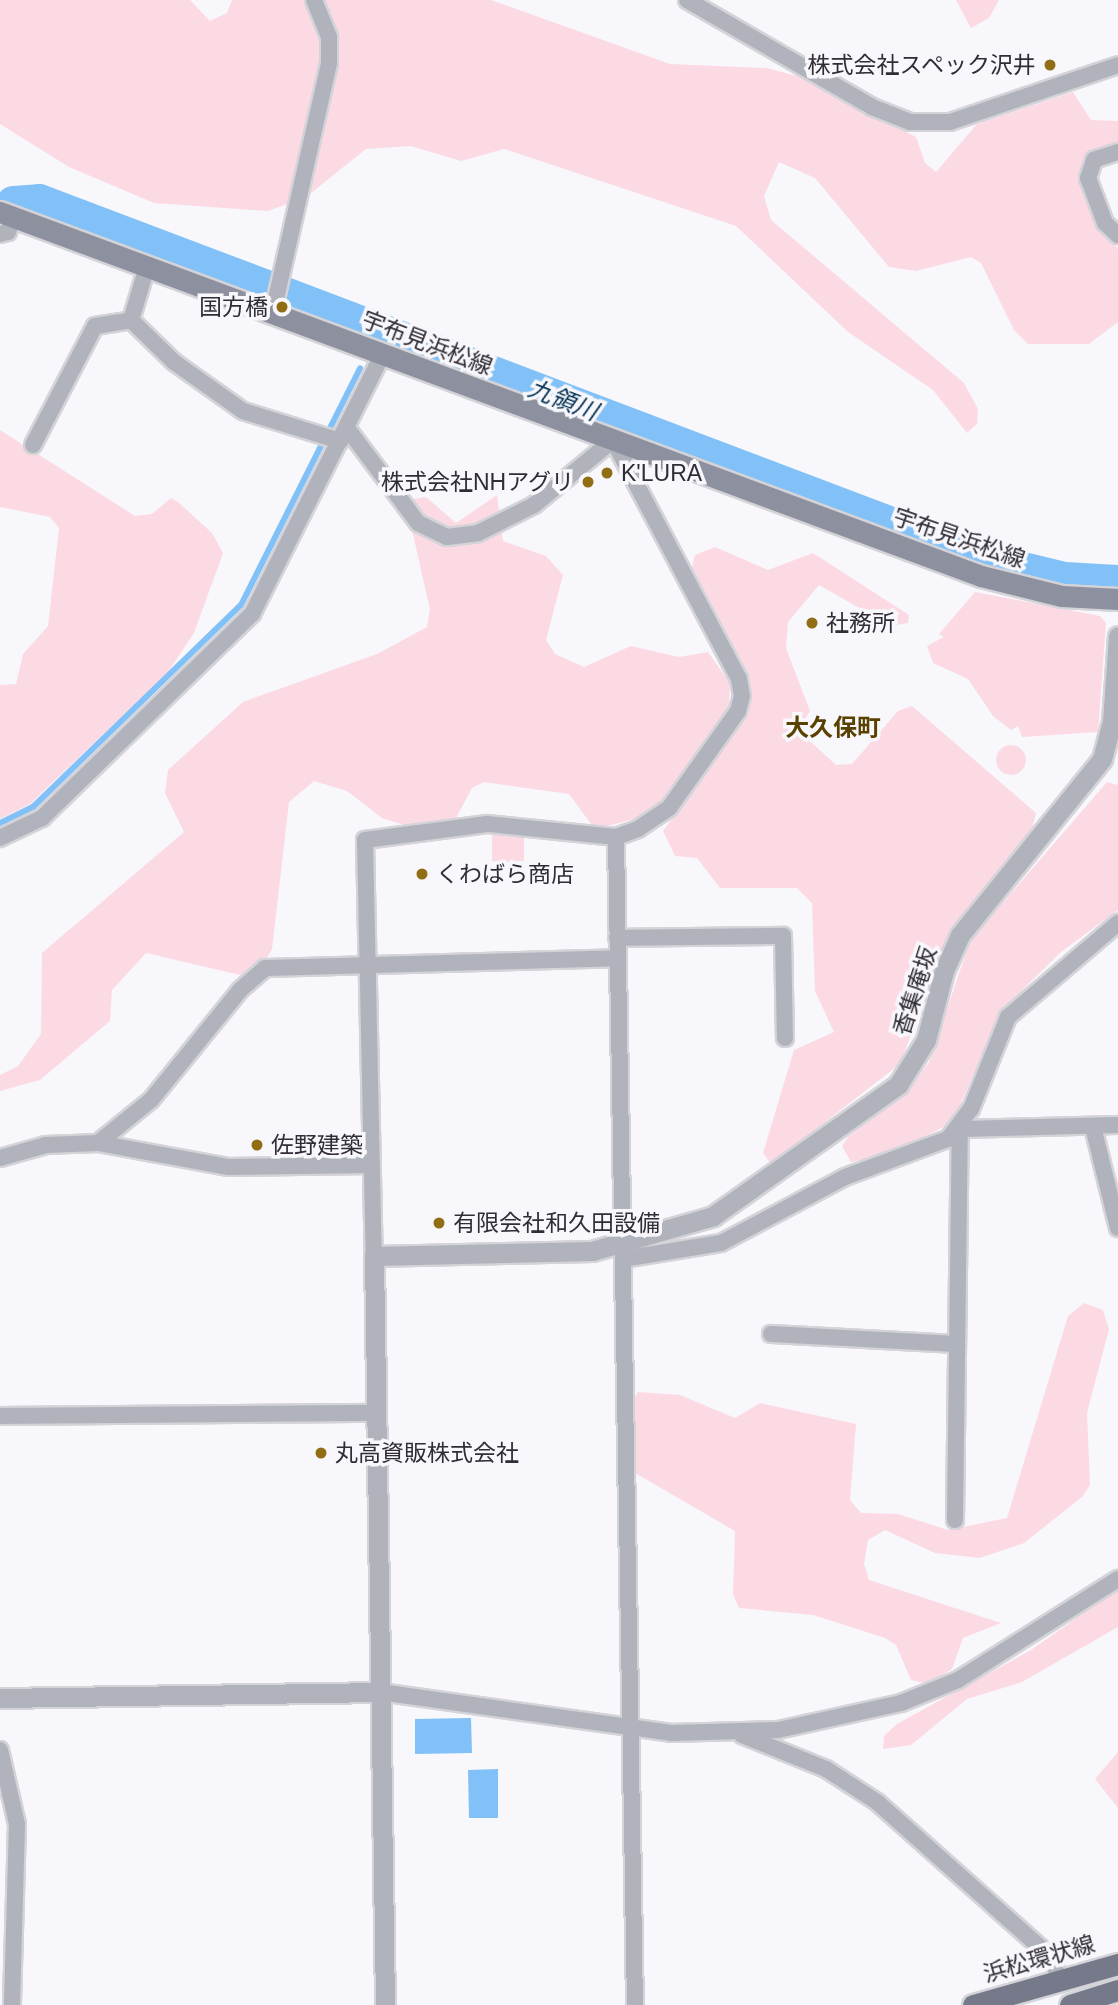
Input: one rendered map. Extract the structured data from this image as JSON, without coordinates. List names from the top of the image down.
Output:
{
  "streets": {
    "main road": ["宇布見浜松線", "浜松環状線"],
    "street": ["香集庵坂"]
  },
  "districts": ["大久保町"],
  "water": ["九領川"],
  "places": [
    "株式会社スペック沢井",
    "国方橋",
    "K'LURA",
    "株式会社NHアグリ",
    "社務所",
    "くわばら商店",
    "佐野建築",
    "有限会社和久田設備",
    "丸高資販株式会社"
  ]
}
